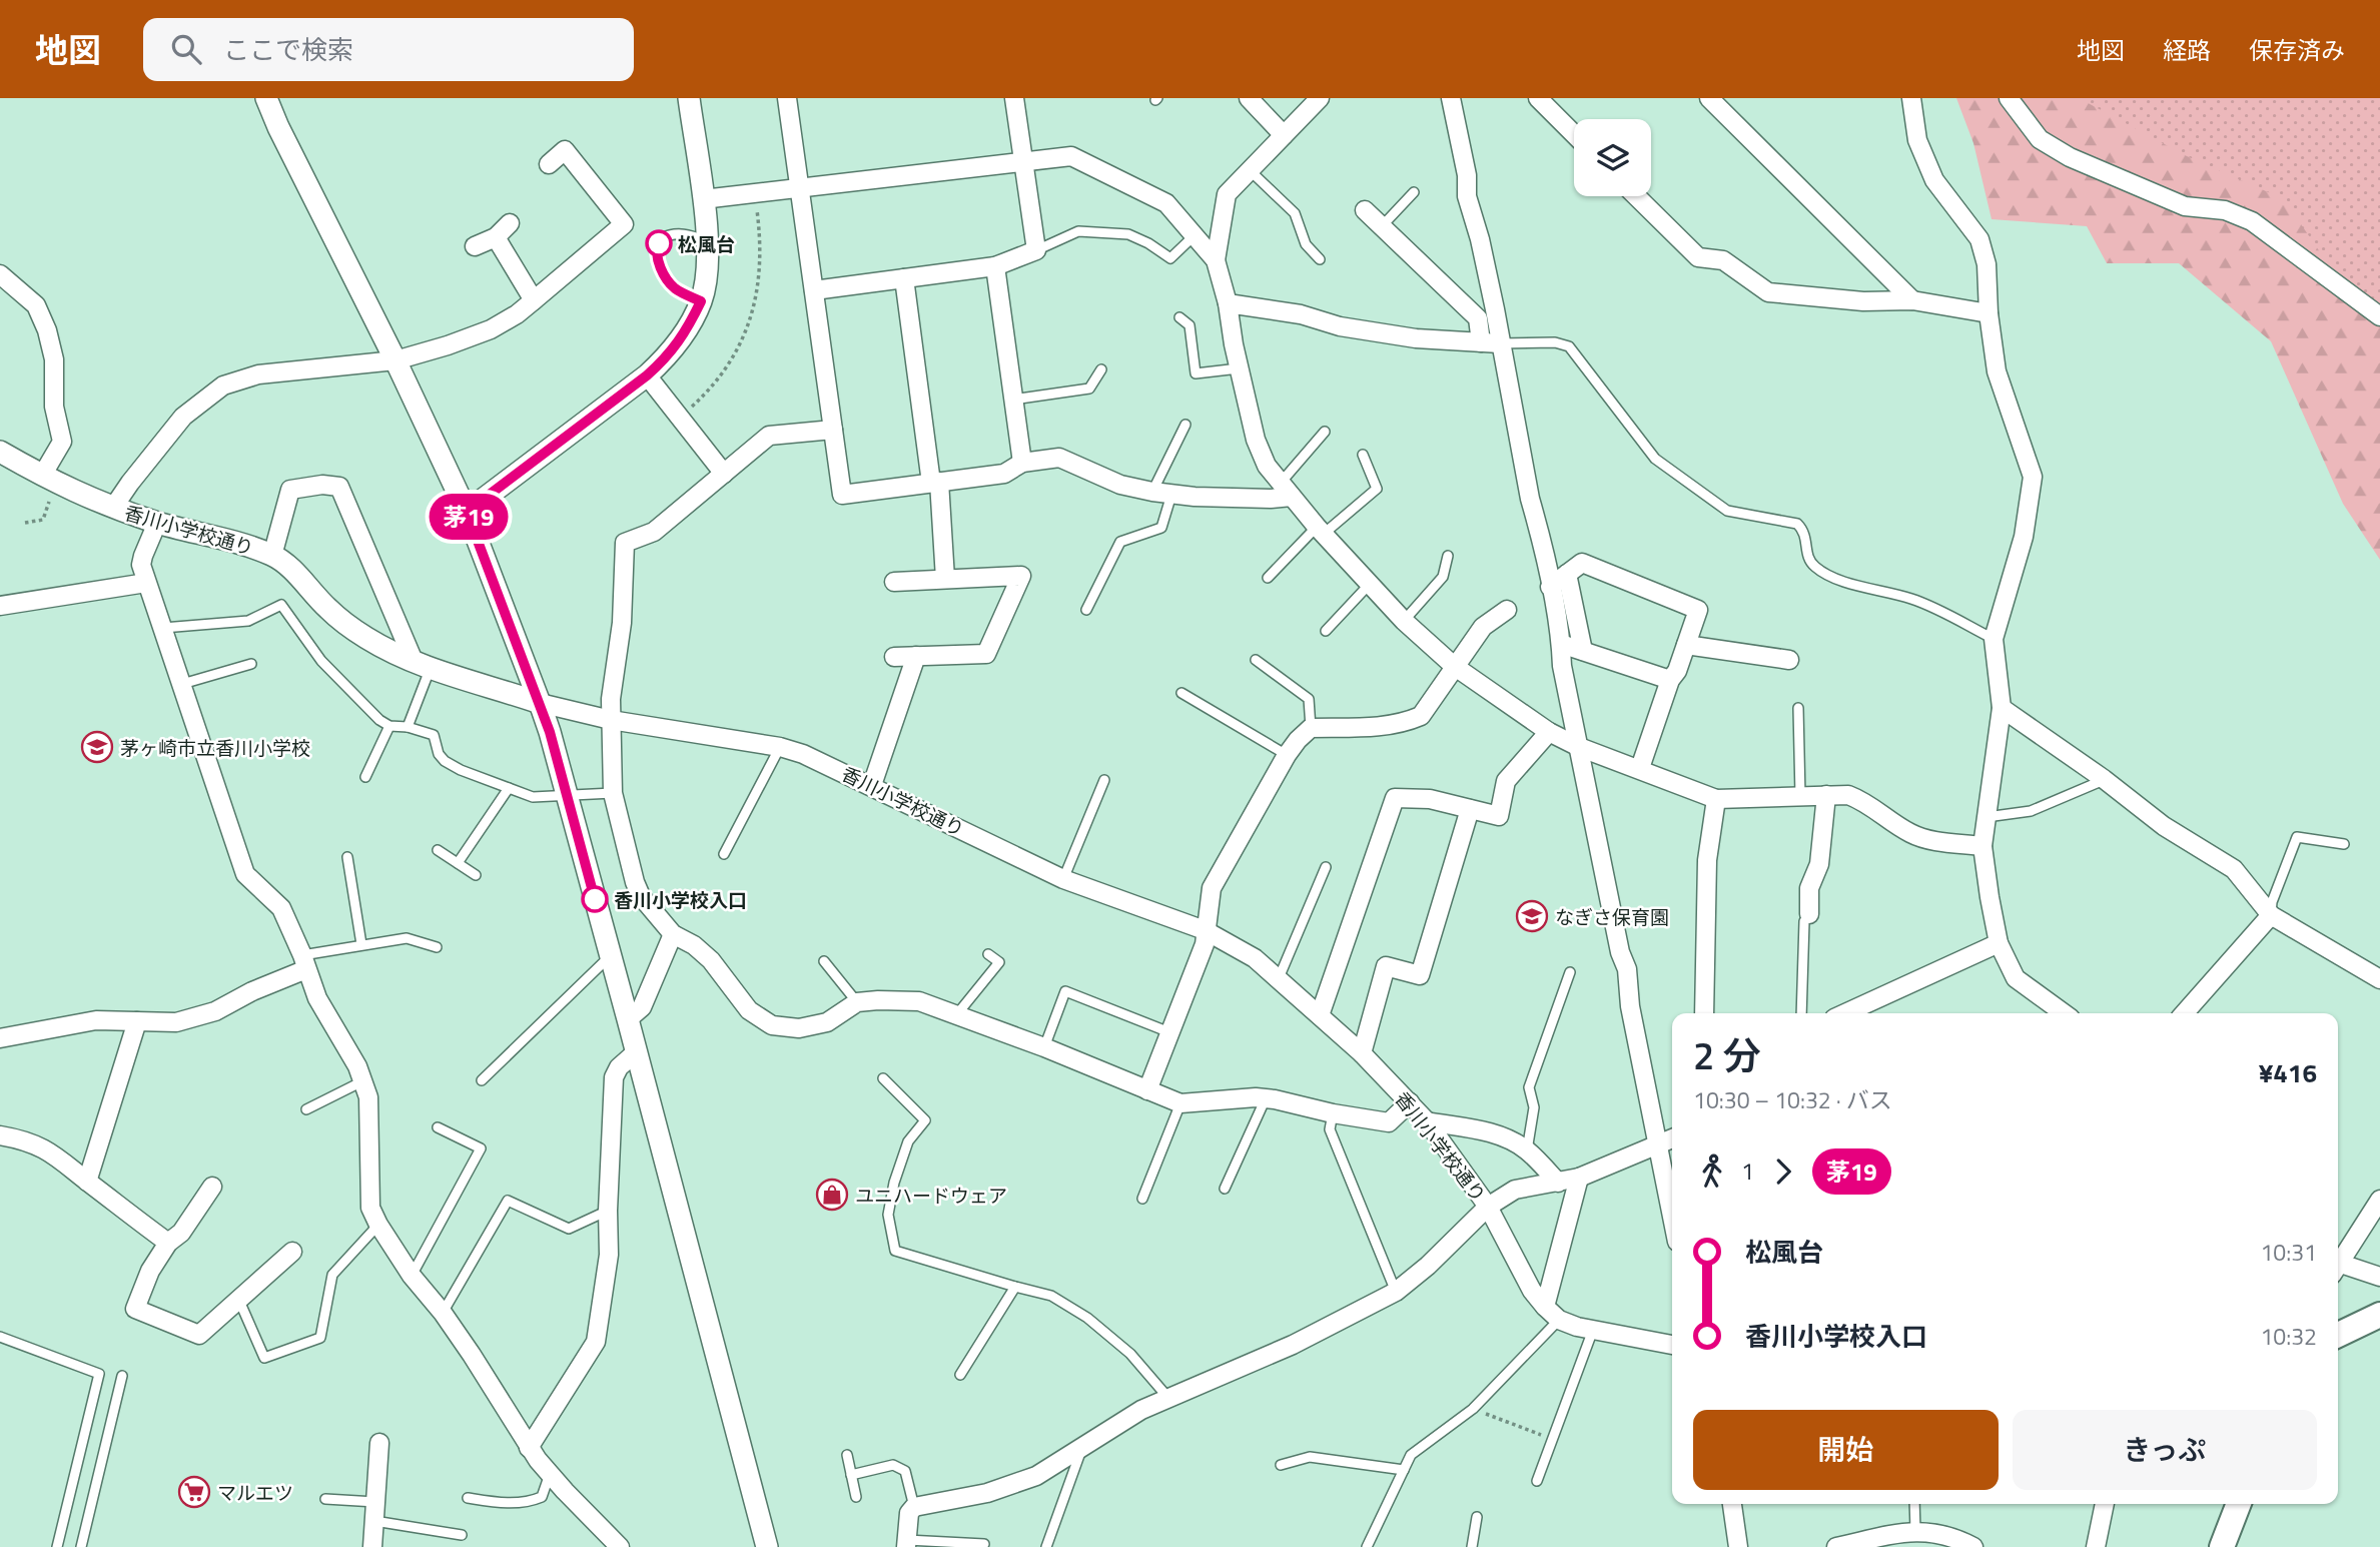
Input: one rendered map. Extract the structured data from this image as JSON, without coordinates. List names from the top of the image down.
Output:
{
  "streets": {
    "street": ["香川小学校通り"]
  },
  "places": {
    "other": ["松風台", "香川小学校入口"],
    "school or university": ["茅ヶ崎市立香川小学校", "なぎさ保育園"],
    "shop": ["ユニハードウェア"],
    "supermarket": ["マルエツ"]
  },
  "lines": ["bus line 茅19"],
  "page": {
    "header": "地図",
    "search": "ここで検索",
    "nav": ["地図", "経路", "保存済み"],
    "on_map": "茅19",
    "heading": ["2 分", "10:30 – 10:32 · バス", "¥416"],
    "legs": ["1", "茅19"],
    "list": [
      {
        "name": "松風台",
        "value": "10:31"
      },
      {
        "name": "香川小学校入口",
        "value": "10:32"
      }
    ],
    "buttons": ["開始", "きっぷ"]
  }
}
